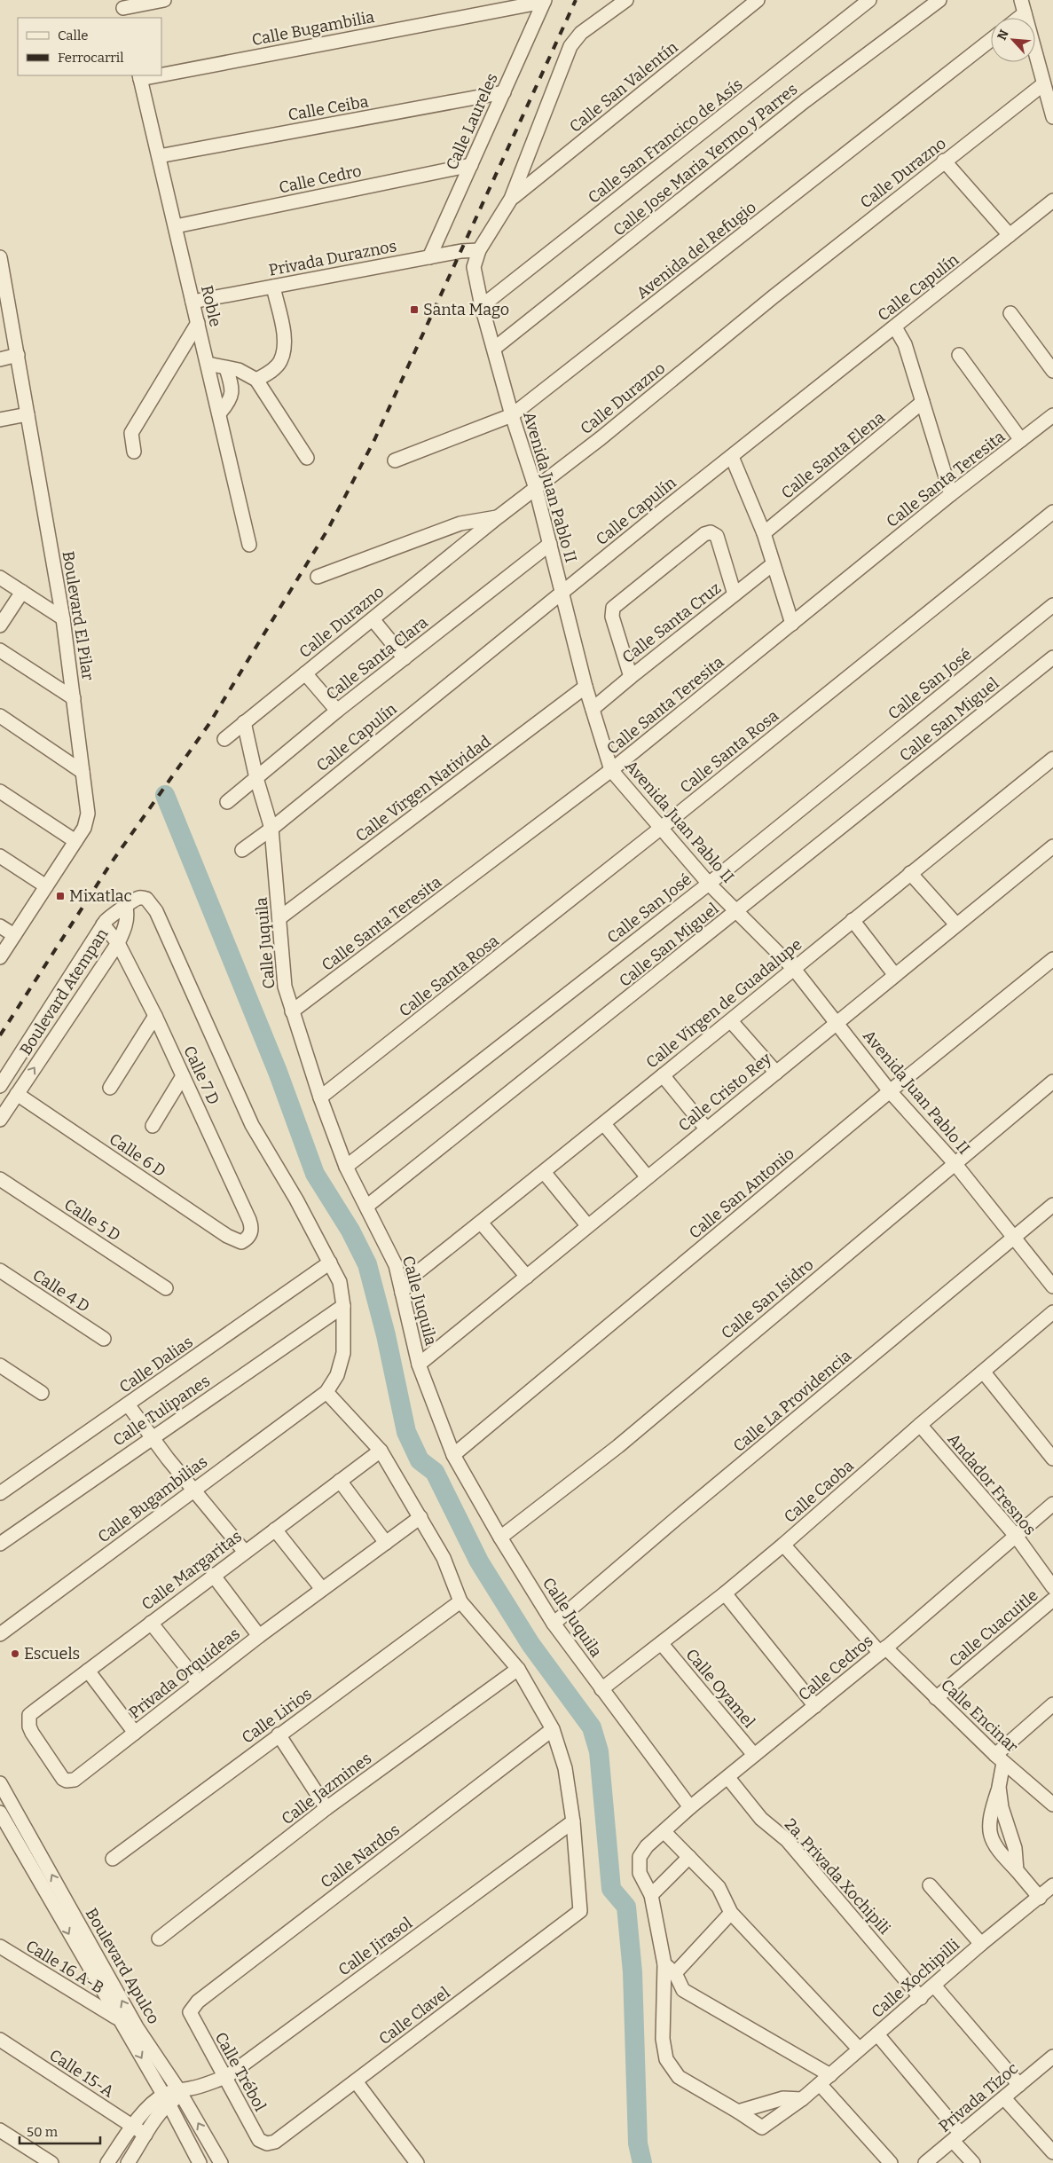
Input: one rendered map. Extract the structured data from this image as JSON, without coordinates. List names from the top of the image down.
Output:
{
  "streets": {
    "street": [
      "Calle Bugambilia",
      "Calle San Valentín",
      "Calle Ceiba",
      "Calle Laureles",
      "Calle San Francico de Asís",
      "Calle Jose Maria Yermo y Parres",
      "Calle Durazno",
      "Calle Cedro",
      "Avenida del Refugio",
      "Privada Duraznos",
      "Calle Capulín",
      "Roble",
      "Calle Santa Elena",
      "Calle Santa Teresita",
      "Avenida Juan Pablo II",
      "Boulevard El Pilar",
      "Calle Santa Cruz",
      "Calle Santa Clara",
      "Calle San José",
      "Calle San Miguel",
      "Calle Santa Rosa",
      "Calle Virgen Natividad",
      "Calle Juquila",
      "Boulevard Atempan",
      "Calle Virgen de Guadalupe",
      "Calle 7 D",
      "Calle Cristo Rey",
      "Calle 6 D",
      "Calle San Antonio",
      "Calle 5 D",
      "Calle 4 D",
      "Calle San Isidro",
      "Calle Dalias",
      "Calle La Providencia",
      "Calle Tulipanes",
      "Andador Fresnos",
      "Calle Caoba",
      "Calle Bugambilias",
      "Calle Margaritas",
      "Calle Cuacuitle",
      "Calle Cedros",
      "Privada Orquídeas",
      "Calle Oyamel",
      "Calle Lirios",
      "Calle Encinar",
      "Calle Jazmines",
      "Calle Nardos",
      "2a. Privada Xochipili",
      "Calle Jirasol",
      "Boulevard Apulco",
      "Calle 16 A-B",
      "Calle Xochipilli",
      "Calle Clavel",
      "Calle Trébol",
      "Calle 15-A",
      "Privada Tízoc"
    ]
  },
  "crossings": [
    ["Calle Bugambilia", "Calle Laureles"],
    ["Calle Ceiba", "Calle Laureles"],
    ["Calle Ceiba", "Roble"],
    ["Calle Laureles", "Calle Cedro"],
    ["Calle Laureles", "Privada Duraznos"],
    ["Calle San Francico de Asís", "Avenida Juan Pablo II"],
    ["Calle Jose Maria Yermo y Parres", "Avenida Juan Pablo II"],
    ["Calle Durazno", "Avenida Juan Pablo II"],
    ["Calle Durazno", "Calle Juquila"],
    ["Calle Cedro", "Roble"],
    ["Avenida del Refugio", "Avenida Juan Pablo II"],
    ["Privada Duraznos", "Roble"],
    ["Privada Duraznos", "Avenida Juan Pablo II"],
    ["Calle Capulín", "Avenida Juan Pablo II"],
    ["Calle Capulín", "Calle Juquila"],
    ["Calle Santa Teresita", "Avenida Juan Pablo II"],
    ["Calle Santa Teresita", "Calle Juquila"],
    ["Avenida Juan Pablo II", "Calle Santa Cruz"],
    ["Avenida Juan Pablo II", "Calle Santa Clara"],
    ["Avenida Juan Pablo II", "Calle San José"],
    ["Avenida Juan Pablo II", "Calle San Miguel"],
    ["Avenida Juan Pablo II", "Calle Santa Rosa"],
    ["Avenida Juan Pablo II", "Calle Virgen Natividad"],
    ["Avenida Juan Pablo II", "Calle Virgen de Guadalupe"],
    ["Avenida Juan Pablo II", "Calle Cristo Rey"],
    ["Avenida Juan Pablo II", "Calle San Antonio"],
    ["Avenida Juan Pablo II", "Calle San Isidro"],
    ["Avenida Juan Pablo II", "Calle La Providencia"],
    ["Calle Santa Clara", "Calle Juquila"],
    ["Calle San José", "Calle Juquila"],
    ["Calle San Miguel", "Calle Juquila"],
    ["Calle Santa Rosa", "Calle Juquila"],
    ["Calle Virgen Natividad", "Calle Juquila"],
    ["Calle Juquila", "Calle Virgen de Guadalupe"],
    ["Calle Juquila", "Calle Cristo Rey"],
    ["Calle Juquila", "Calle San Antonio"],
    ["Calle Juquila", "Calle San Isidro"],
    ["Calle Juquila", "Calle La Providencia"],
    ["Calle Juquila", "Calle Caoba"],
    ["Calle Juquila", "Calle Cedros"],
    ["Boulevard Atempan", "Calle 7 D"],
    ["Boulevard Atempan", "Calle 6 D"],
    ["Calle 7 D", "Calle 6 D"],
    ["Andador Fresnos", "Calle Caoba"],
    ["Andador Fresnos", "Calle Cedros"],
    ["Calle Caoba", "Calle Oyamel"],
    ["Calle Caoba", "Calle Encinar"],
    ["Calle Margaritas", "Privada Orquídeas"],
    ["Calle Cuacuitle", "Calle Encinar"],
    ["Calle Cedros", "Calle Oyamel"],
    ["Calle Cedros", "Calle Encinar"],
    ["Calle Cedros", "2a. Privada Xochipili"],
    ["Calle Nardos", "Calle Trébol"],
    ["2a. Privada Xochipili", "Calle Xochipilli"],
    ["Calle Jirasol", "Boulevard Apulco"],
    ["Calle Jirasol", "Calle Clavel"],
    ["Calle Jirasol", "Calle Trébol"],
    ["Boulevard Apulco", "Calle 16 A-B"],
    ["Calle Clavel", "Calle Trébol"]
  ],
  "places": {
    "transit": ["Santa Mago", "Mixatlac"],
    "other": ["Escuels"]
  },
  "legend": ["Calle", "Ferrocarril"],
  "scale_bar": "50 m",
  "north": "top left"
}
